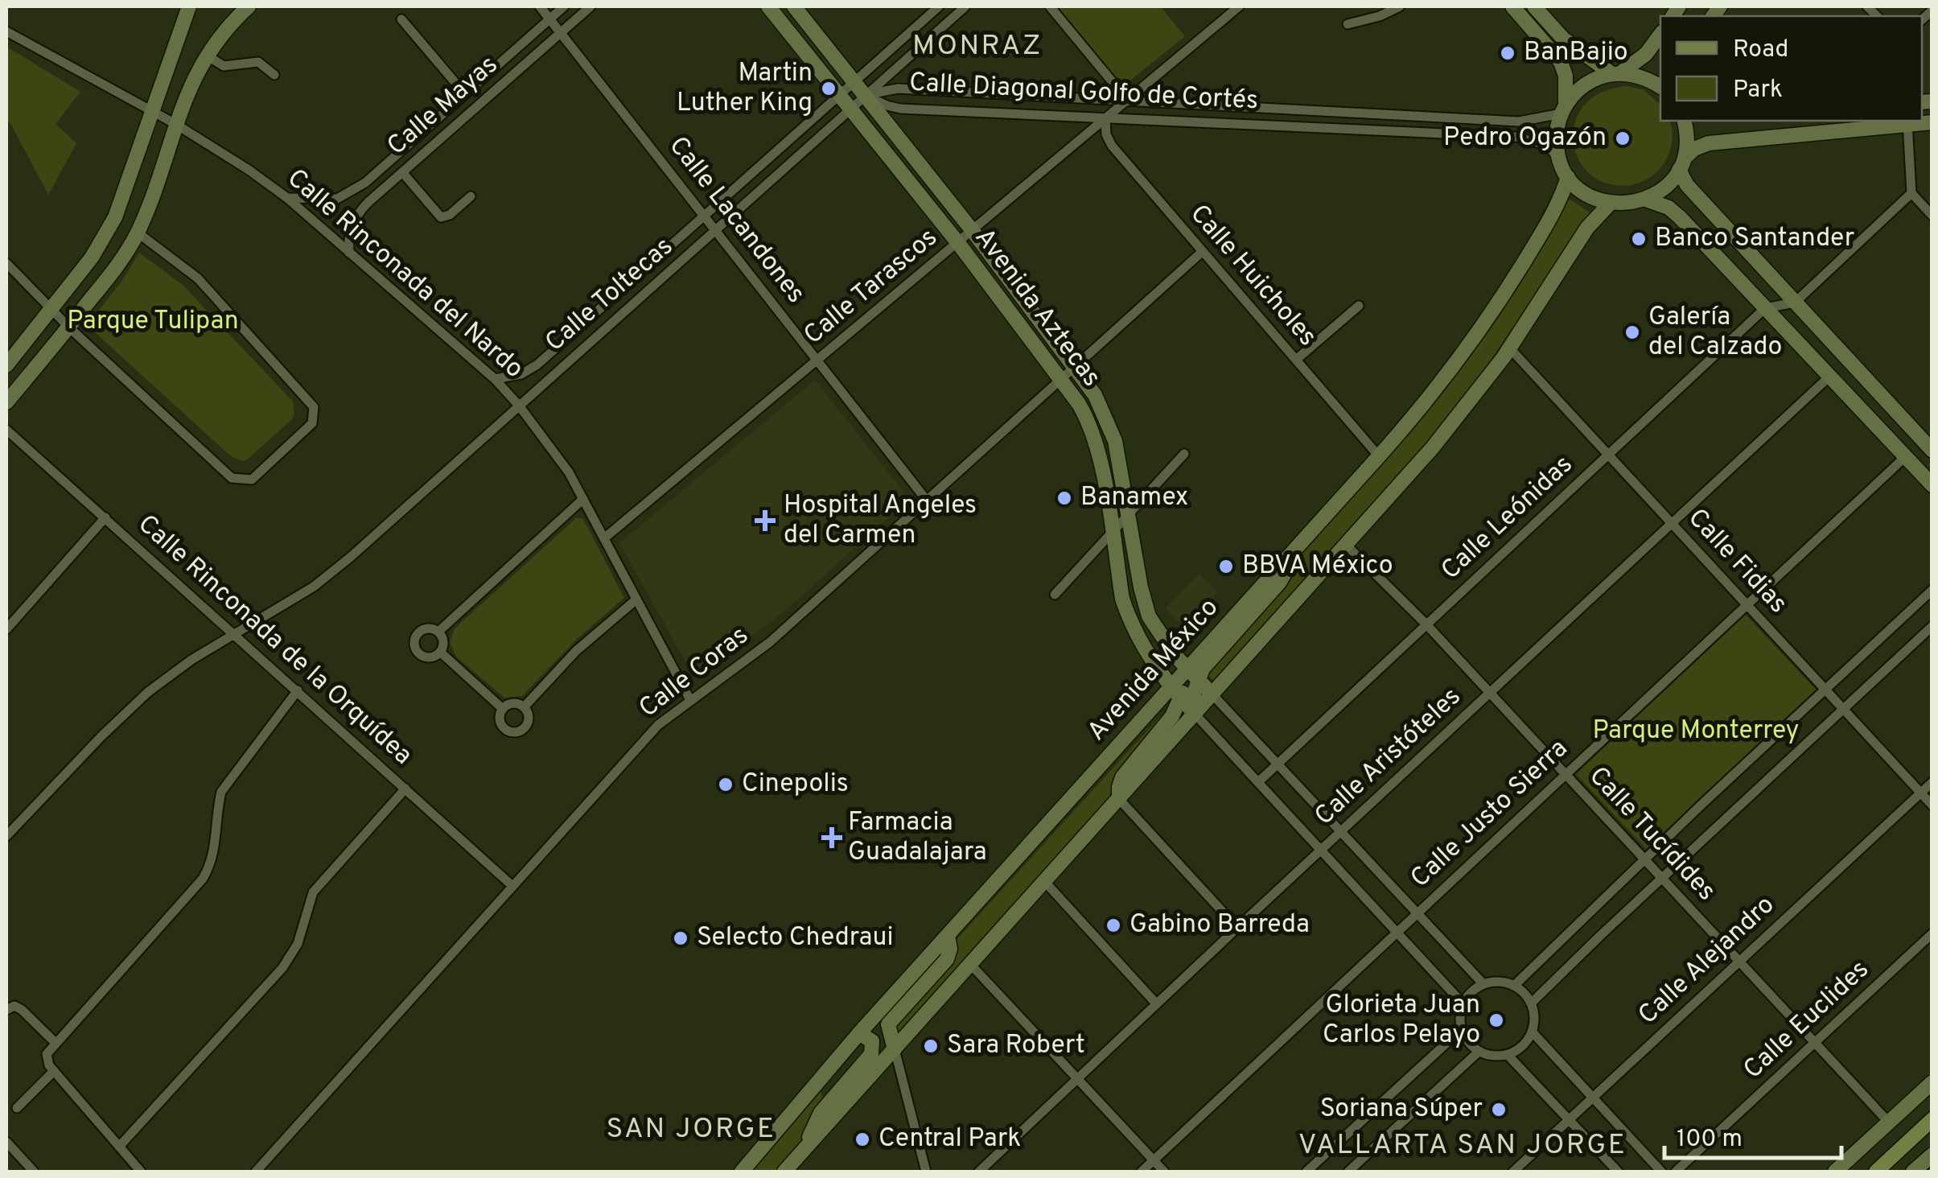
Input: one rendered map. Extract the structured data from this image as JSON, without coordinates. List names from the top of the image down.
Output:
{
  "streets": {
    "street": [
      "Calle Diagonal Golfo de Cortés",
      "Calle Mayas",
      "Calle Lacandones",
      "Calle Rinconada del Nardo",
      "Calle Huicholes",
      "Calle Tarascos",
      "Calle Toltecas",
      "Avenida Aztecas",
      "Calle Leónidas",
      "Calle Fidias",
      "Calle Rinconada de la Orquídea",
      "Avenida México",
      "Calle Coras",
      "Calle Aristóteles",
      "Calle Justo Sierra",
      "Calle Tucídides",
      "Calle Alejandro",
      "Calle Euclides"
    ]
  },
  "crossings": [
    ["Calle Diagonal Golfo de Cortés", "Calle Huicholes"],
    ["Calle Diagonal Golfo de Cortés", "Calle Tarascos"],
    ["Calle Diagonal Golfo de Cortés", "Calle Toltecas"],
    ["Calle Diagonal Golfo de Cortés", "Avenida Aztecas"],
    ["Calle Mayas", "Calle Lacandones"],
    ["Calle Mayas", "Calle Rinconada del Nardo"],
    ["Calle Lacandones", "Calle Tarascos"],
    ["Calle Lacandones", "Calle Toltecas"],
    ["Calle Lacandones", "Calle Coras"],
    ["Calle Rinconada del Nardo", "Calle Tarascos"],
    ["Calle Rinconada del Nardo", "Calle Toltecas"],
    ["Calle Rinconada del Nardo", "Calle Coras"],
    ["Calle Huicholes", "Calle Tarascos"],
    ["Calle Huicholes", "Avenida México"],
    ["Calle Huicholes", "Calle Coras"],
    ["Calle Tarascos", "Avenida Aztecas"],
    ["Calle Toltecas", "Avenida Aztecas"],
    ["Calle Toltecas", "Calle Rinconada de la Orquídea"],
    ["Avenida Aztecas", "Avenida México"],
    ["Avenida Aztecas", "Calle Coras"],
    ["Calle Leónidas", "Calle Fidias"],
    ["Calle Leónidas", "Calle Tucídides"],
    ["Calle Fidias", "Calle Aristóteles"],
    ["Calle Fidias", "Calle Justo Sierra"],
    ["Calle Fidias", "Calle Alejandro"],
    ["Calle Rinconada de la Orquídea", "Calle Coras"],
    ["Calle Aristóteles", "Calle Tucídides"],
    ["Calle Justo Sierra", "Calle Tucídides"],
    ["Calle Tucídides", "Calle Alejandro"],
    ["Calle Tucídides", "Calle Euclides"]
  ],
  "districts": ["MONRAZ", "SAN JORGE", "VALLARTA SAN JORGE"],
  "parks": ["Parque Tulipan", "Parque Monterrey"],
  "places": {
    "other": [
      "BanBajio",
      "Martin Luther King",
      "Pedro Ogazón",
      "Banco Santander",
      "Galería del Calzado",
      "Banamex",
      "BBVA México",
      "Cinepolis",
      "Gabino Barreda",
      "Selecto Chedraui",
      "Glorieta Juan Carlos Pelayo",
      "Sara Robert",
      "Soriana Súper",
      "Central Park"
    ],
    "health": ["Hospital Angeles del Carmen", "Farmacia Guadalajara"]
  },
  "legend": ["Road", "Park"],
  "scale_bar": "100 m"
}
